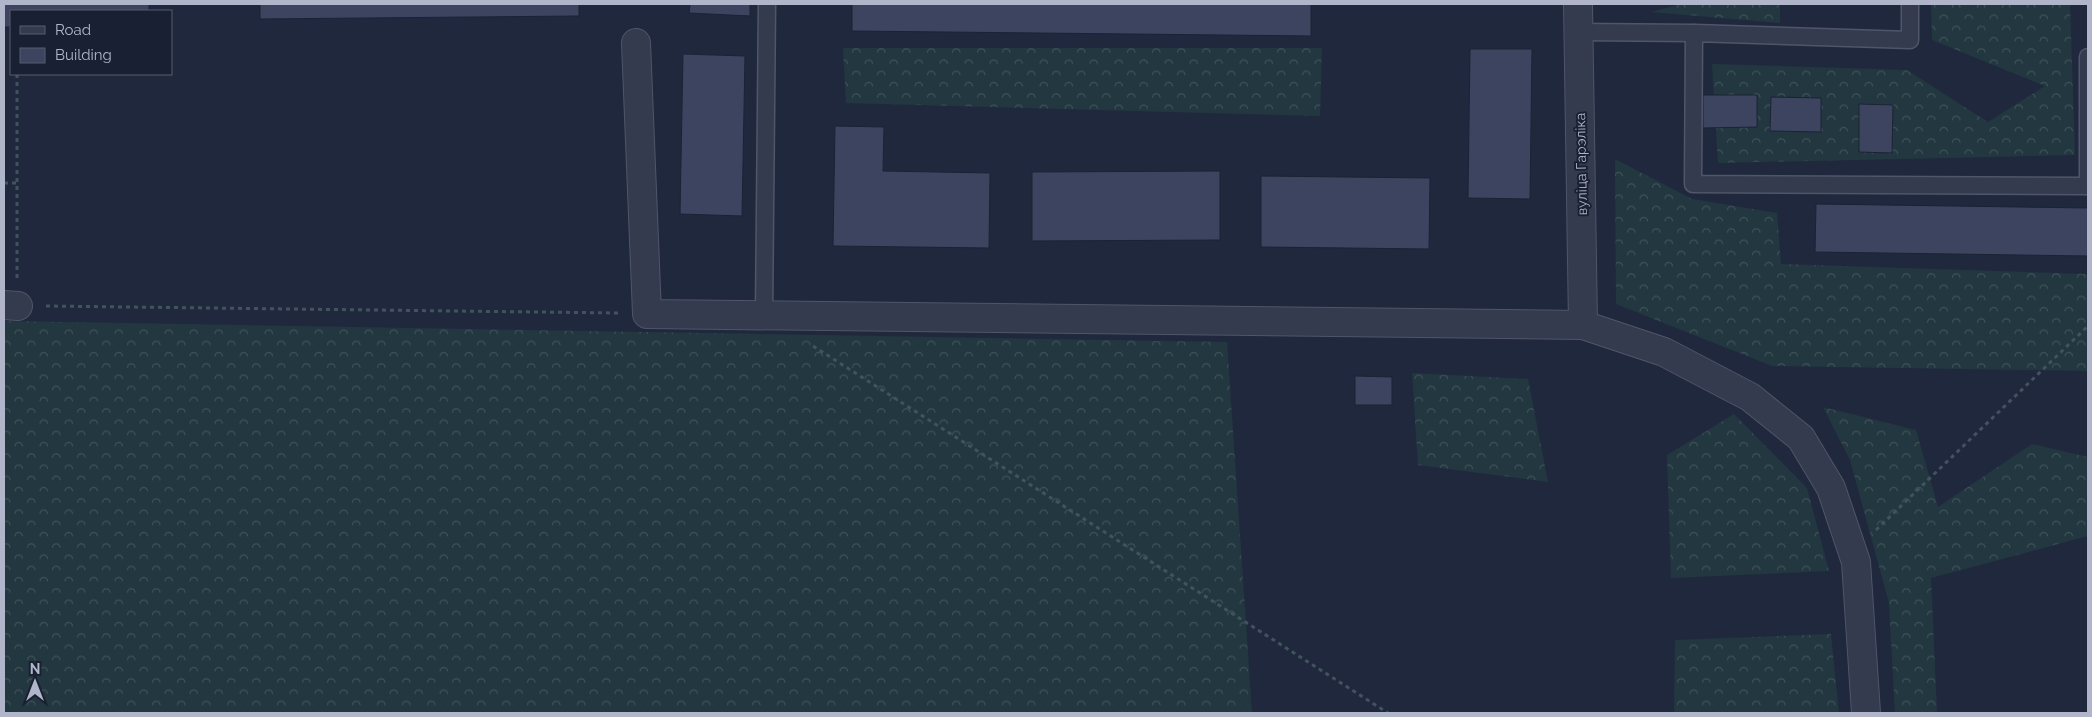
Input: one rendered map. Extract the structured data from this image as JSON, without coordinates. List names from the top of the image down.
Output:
{
  "streets": {
    "street": ["вуліца Гарэліка"]
  },
  "legend": ["Road", "Building"],
  "north": "top"
}
